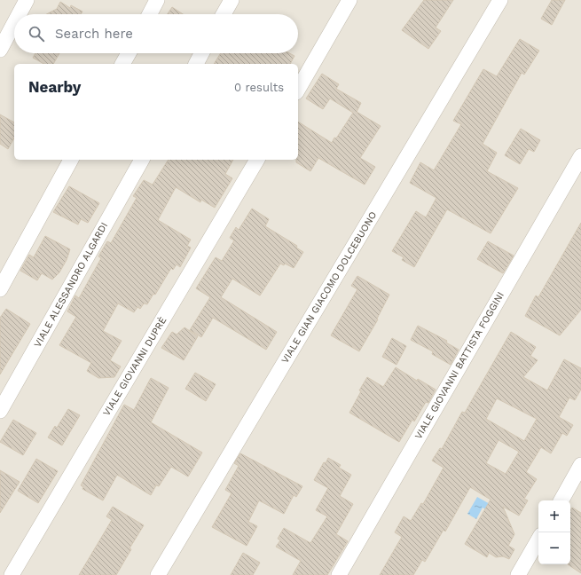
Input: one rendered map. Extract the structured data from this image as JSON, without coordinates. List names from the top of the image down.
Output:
{
  "streets": {
    "street": [
      "VIALE ALESSANDRO ALGARDI",
      "VIALE GIAN GIACOMO DOLCEBUONO",
      "VIALE GIOVANNI BATTISTA FOGGINI",
      "VIALE GIOVANNI DUPRÈ"
    ]
  },
  "page": {
    "search": "Search here",
    "heading": ["Nearby", "0 results"],
    "map_buttons": ["+", "−"]
  }
}
